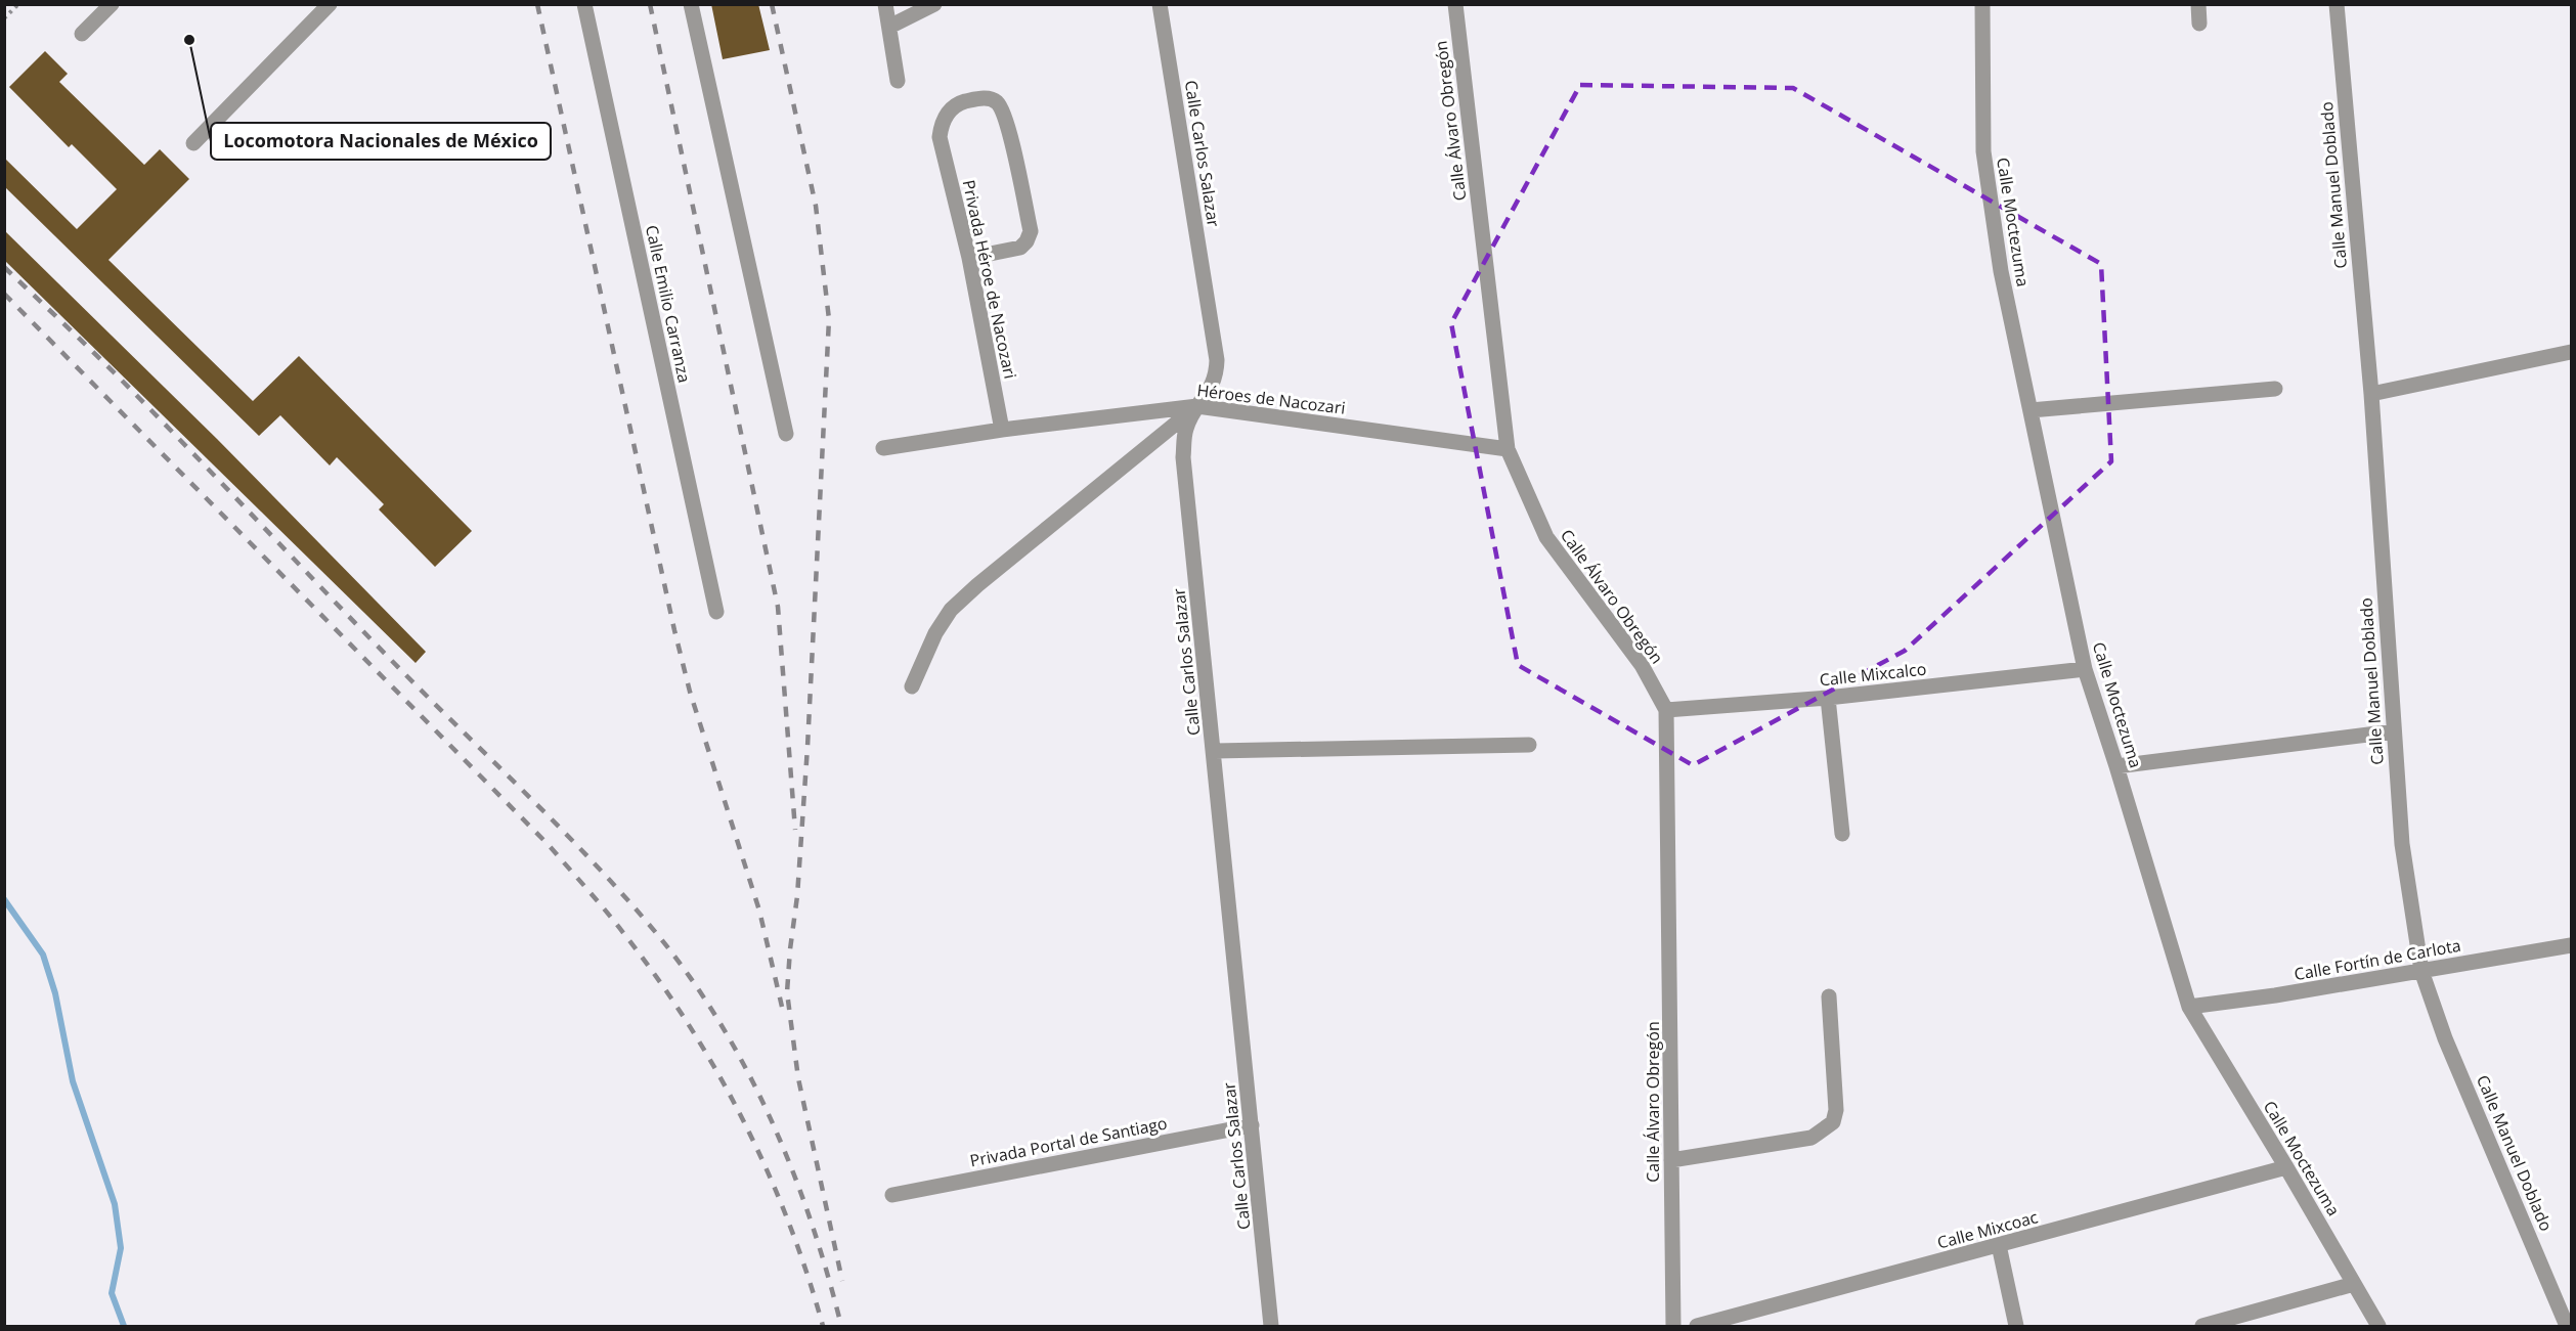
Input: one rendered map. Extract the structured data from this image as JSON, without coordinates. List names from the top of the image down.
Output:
{
  "streets": {
    "street": [
      "Calle Álvaro Obregón",
      "Calle Carlos Salazar",
      "Calle Manuel Doblado",
      "Calle Moctezuma",
      "Privada Héroe de Nacozari",
      "Calle Emilio Carranza",
      "Héroes de Nacozari",
      "Calle Mixcalco",
      "Calle Fortín de Carlota",
      "Privada Portal de Santiago",
      "Calle Mixcoac"
    ]
  },
  "crossings": [
    ["Calle Álvaro Obregón", "Héroes de Nacozari"],
    ["Calle Álvaro Obregón", "Calle Mixcalco"],
    ["Calle Carlos Salazar", "Héroes de Nacozari"],
    ["Calle Carlos Salazar", "Privada Portal de Santiago"],
    ["Calle Manuel Doblado", "Calle Fortín de Carlota"],
    ["Calle Moctezuma", "Calle Mixcalco"],
    ["Calle Moctezuma", "Calle Fortín de Carlota"],
    ["Calle Moctezuma", "Calle Mixcoac"],
    ["Privada Héroe de Nacozari", "Héroes de Nacozari"]
  ],
  "places": ["Locomotora Nacionales de México"]
}
